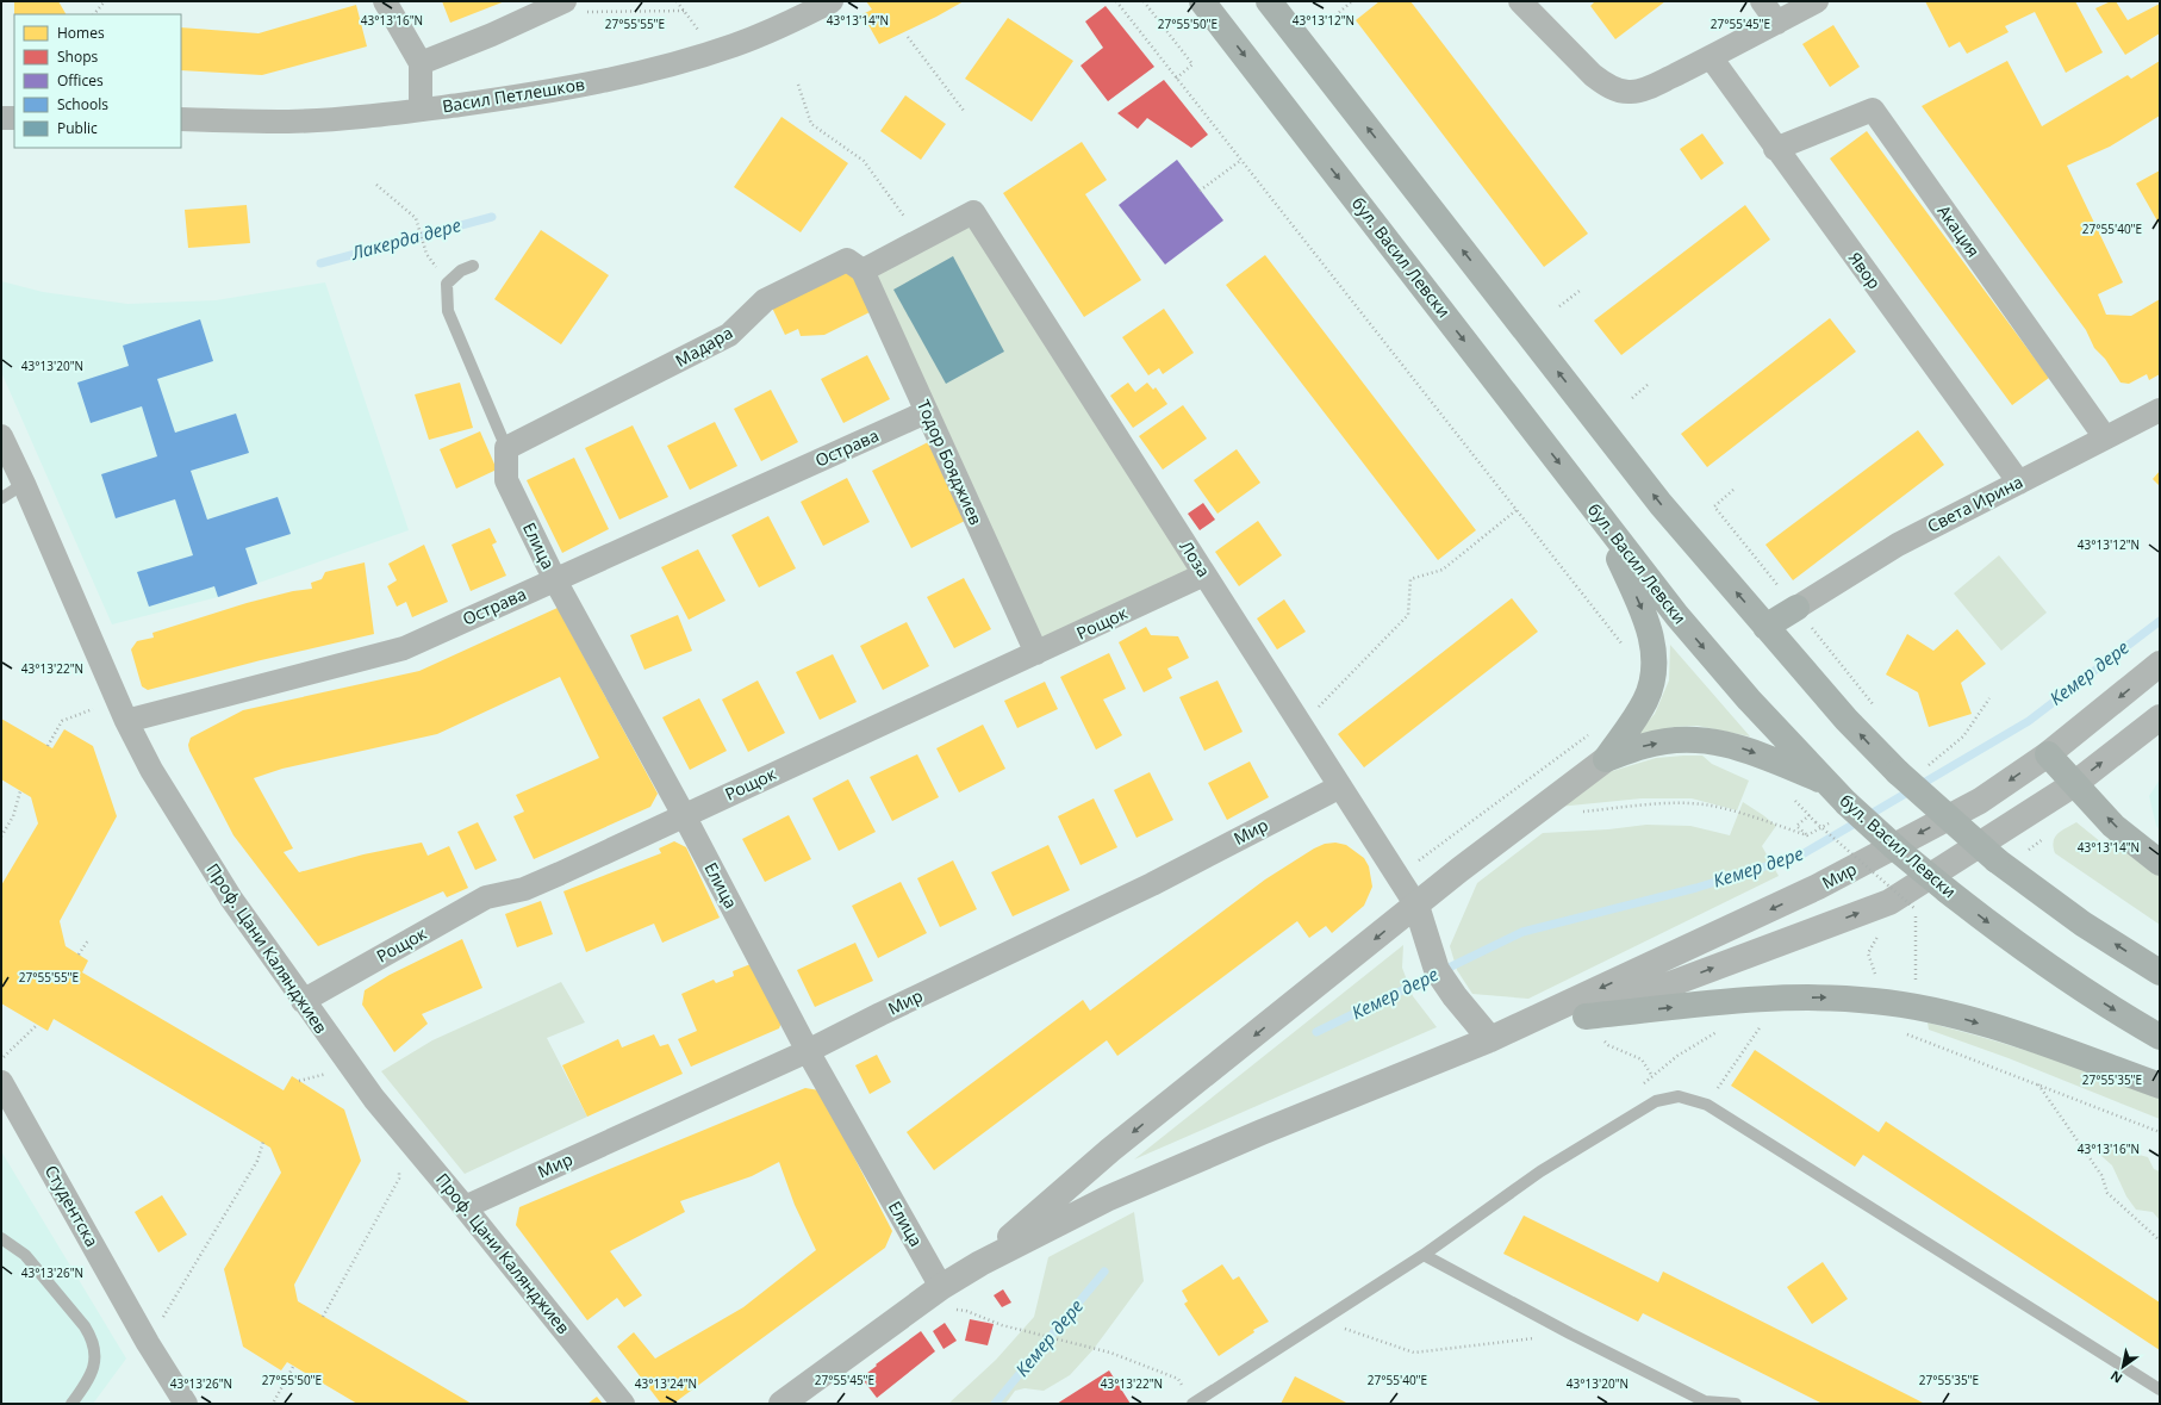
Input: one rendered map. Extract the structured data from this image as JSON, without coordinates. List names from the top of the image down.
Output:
{
  "streets": {
    "highway": ["бул. Васил Левски"],
    "street": [
      "Васил Петлешков",
      "Акация",
      "Явор",
      "Мадара",
      "Острава",
      "Тодор Бояджиев",
      "Света Ирина",
      "Елица",
      "Лоза",
      "Рощок",
      "Мир",
      "Проф. Цани Калянджиев",
      "Студентска"
    ]
  },
  "crossings": [
    ["Акация", "Явор"],
    ["Акация", "Света Ирина"],
    ["Явор", "Света Ирина"],
    ["Мадара", "Тодор Бояджиев"],
    ["Мадара", "Елица"],
    ["Острава", "Тодор Бояджиев"],
    ["Острава", "Елица"],
    ["Острава", "Проф. Цани Калянджиев"],
    ["Тодор Бояджиев", "Рощок"],
    ["Елица", "Рощок"],
    ["Елица", "Мир"],
    ["Лоза", "Рощок"],
    ["Лоза", "Мир"],
    ["Рощок", "Проф. Цани Калянджиев"],
    ["Мир", "Проф. Цани Калянджиев"]
  ],
  "water": ["Лакерда дере", "Кемер дере"],
  "legend": [
    "Homes",
    "Shops",
    "Offices",
    "Schools",
    "Public"
  ],
  "north": "bottom left",
  "coordinates": [
    "43°13'16\"N",
    "43°13'14\"N",
    "43°13'12\"N",
    "27°55'50\"E",
    "27°55'45\"E",
    "27°55'55\"E",
    "27°55'40\"E",
    "43°13'20\"N",
    "43°13'22\"N",
    "27°55'35\"E",
    "43°13'26\"N",
    "43°13'24\"N"
  ]
}
